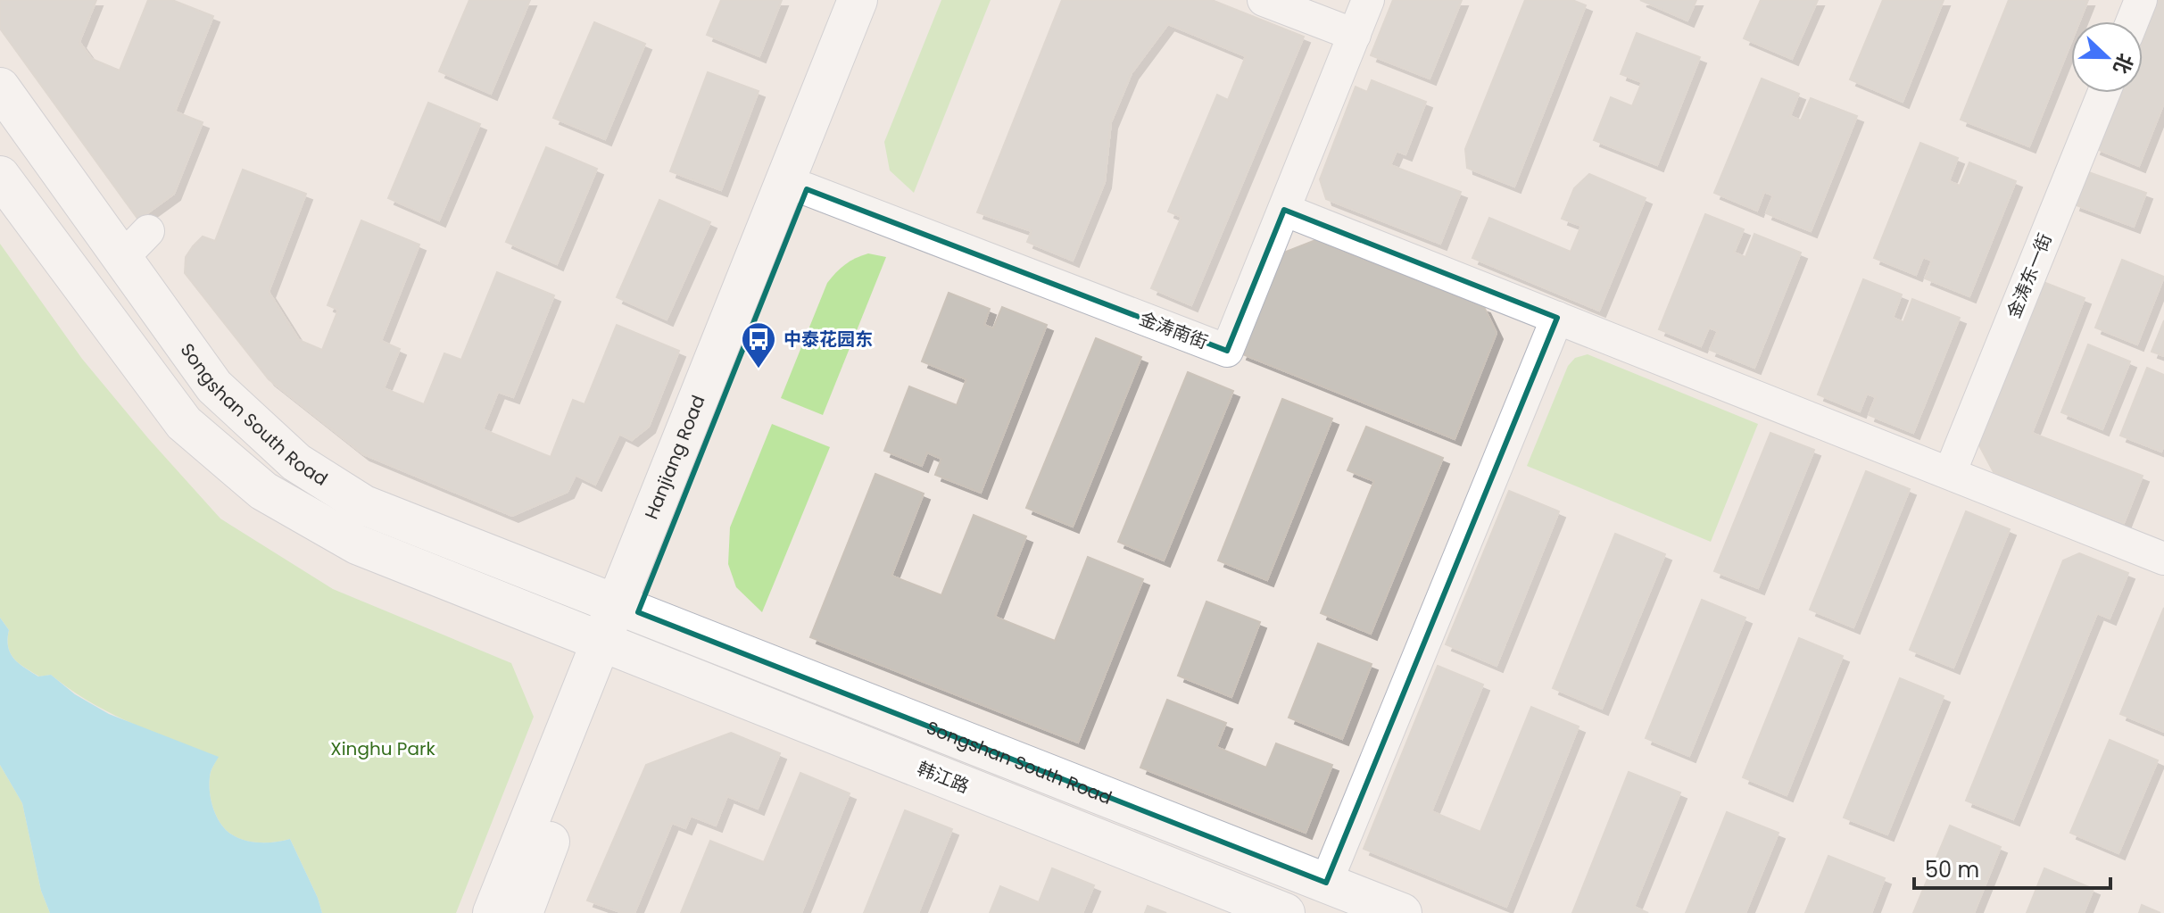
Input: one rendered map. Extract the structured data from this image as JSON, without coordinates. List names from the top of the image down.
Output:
{
  "streets": {
    "street": [
      "金涛东一街",
      "金涛南街",
      "Songshan South Road",
      "Hanjiang Road",
      "韩江路"
    ]
  },
  "crossings": [
    ["金涛南街", "Hanjiang Road"],
    ["Songshan South Road", "Hanjiang Road"],
    ["Hanjiang Road", "韩江路"]
  ],
  "parks": ["Xinghu Park"],
  "places": {
    "bus stop": ["中泰花园东"]
  },
  "scale_bar": "50 m",
  "north": "right"
}
